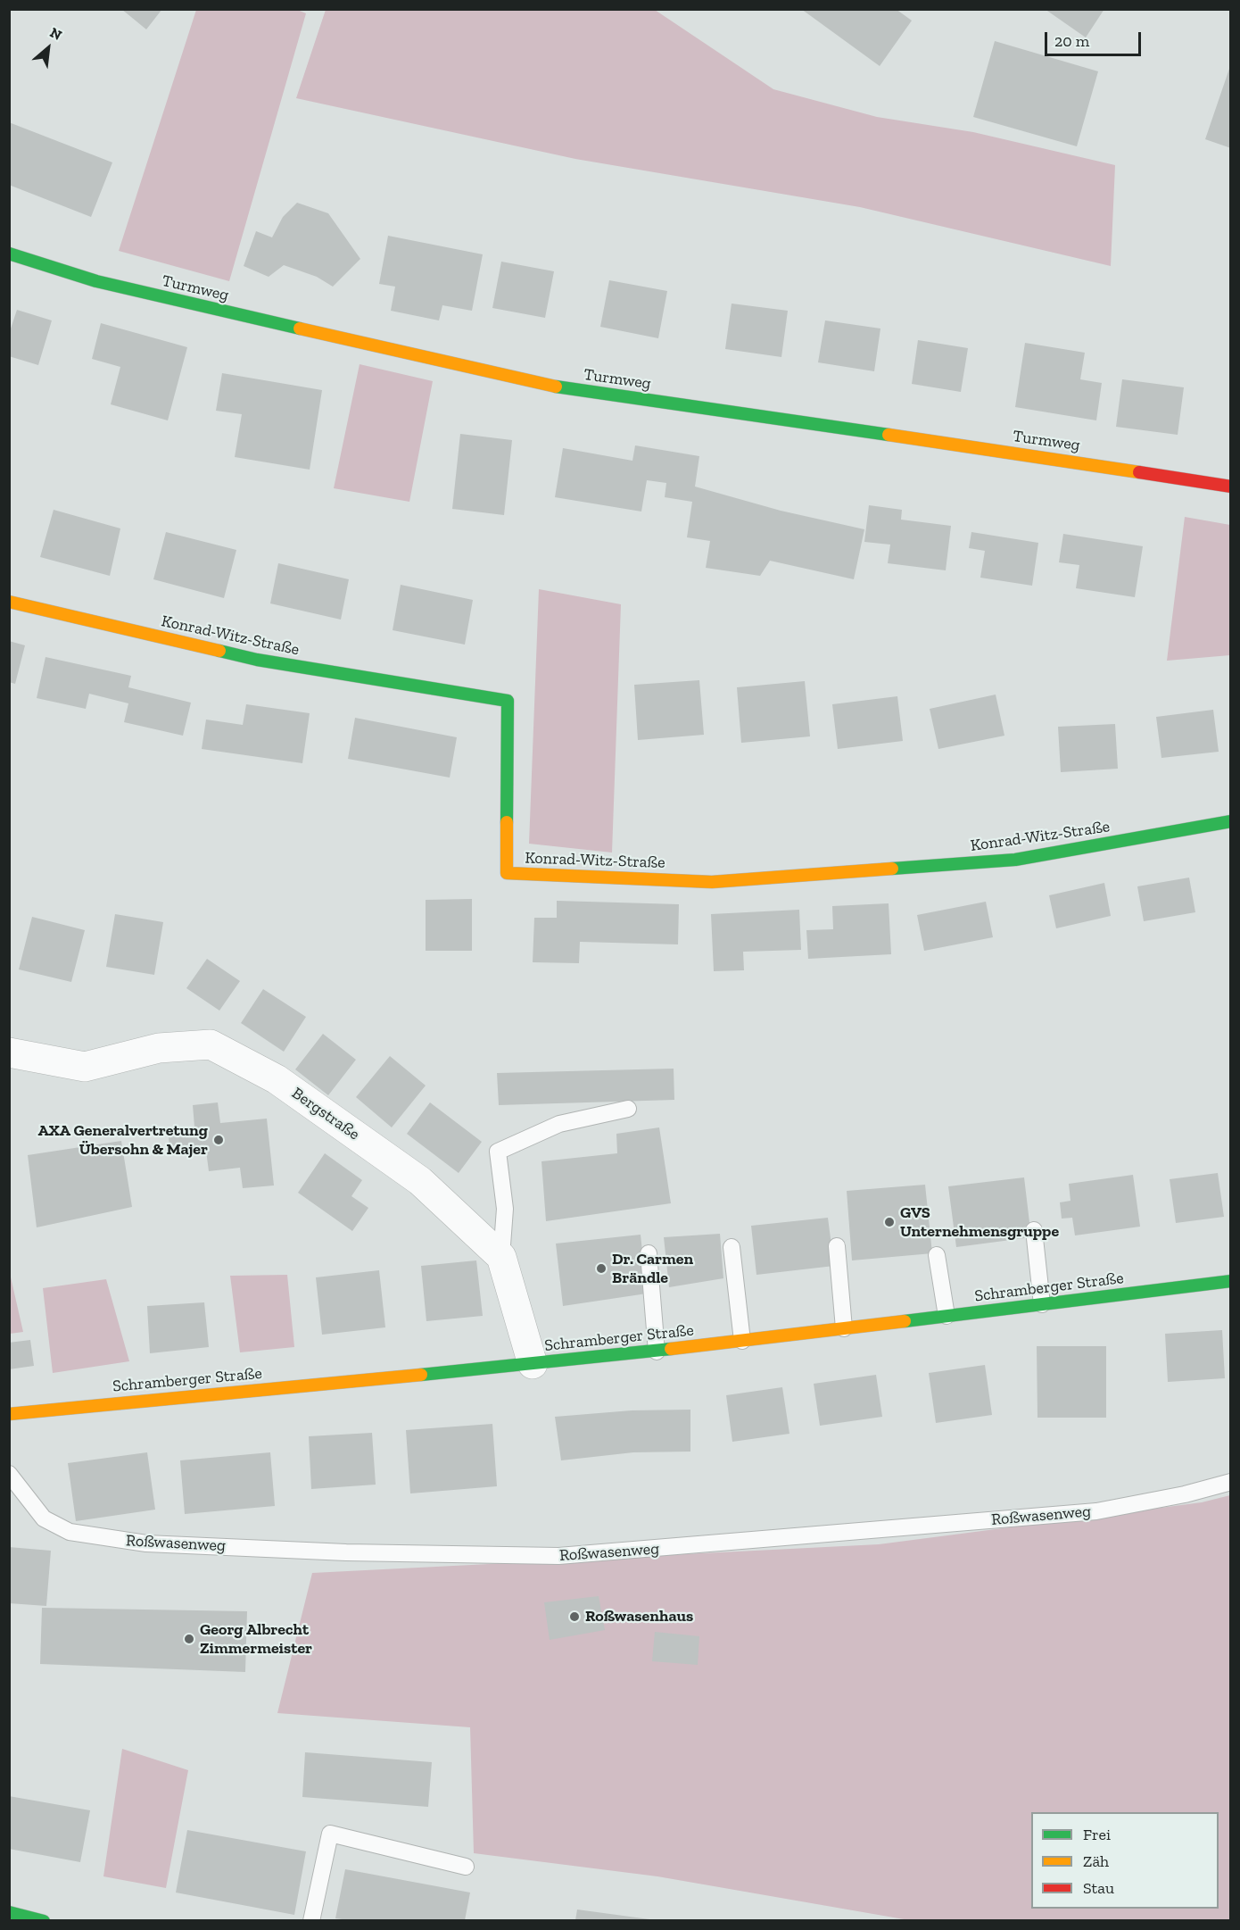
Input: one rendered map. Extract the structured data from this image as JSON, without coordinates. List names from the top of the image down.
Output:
{
  "streets": {
    "street": [
      "Turmweg",
      "Konrad-Witz-Straße",
      "Bergstraße",
      "Schramberger Straße"
    ],
    "lane": ["Roßwasenweg"]
  },
  "places": [
    "AXA Generalvertretung Übersohn & Majer",
    "GVS Unternehmensgruppe",
    "Dr. Carmen Brändle",
    "Roßwasenhaus",
    "Georg Albrecht Zimmermeister"
  ],
  "legend": ["Frei", "Zäh", "Stau"],
  "scale_bar": "20 m",
  "north": "top right"
}
